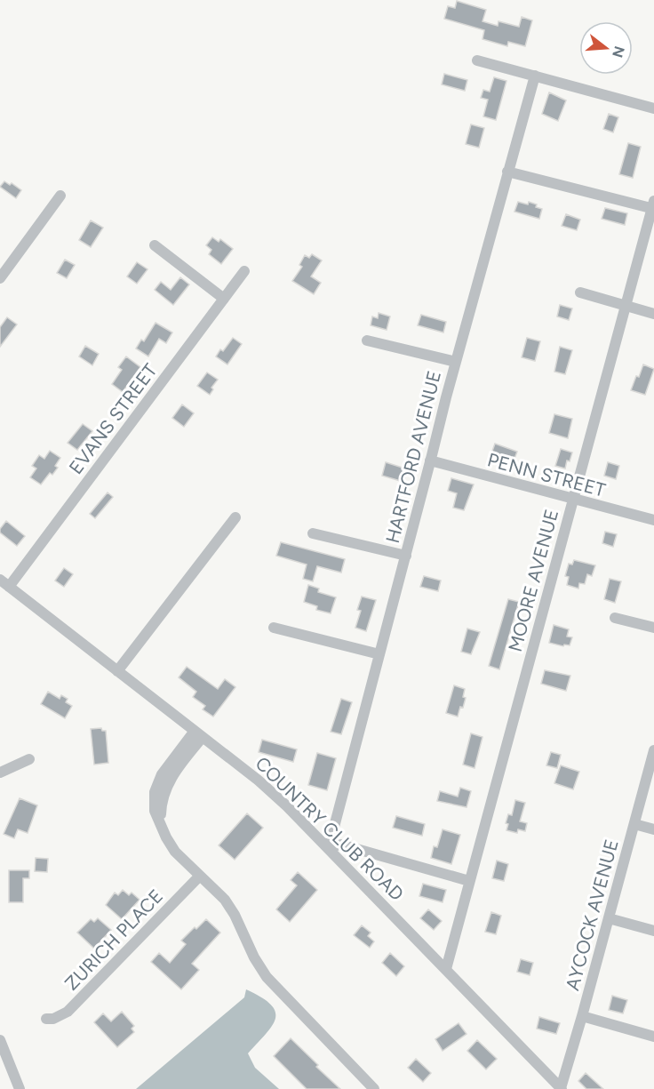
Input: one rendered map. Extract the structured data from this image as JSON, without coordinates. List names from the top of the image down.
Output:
{
  "streets": {
    "street": [
      "EVANS STREET",
      "HARTFORD AVENUE",
      "PENN STREET",
      "MOORE AVENUE",
      "COUNTRY CLUB ROAD",
      "AYCOCK AVENUE",
      "ZURICH PLACE"
    ]
  },
  "crossings": [
    ["EVANS STREET", "COUNTRY CLUB ROAD"],
    ["HARTFORD AVENUE", "PENN STREET"],
    ["HARTFORD AVENUE", "COUNTRY CLUB ROAD"],
    ["PENN STREET", "MOORE AVENUE"],
    ["MOORE AVENUE", "COUNTRY CLUB ROAD"],
    ["COUNTRY CLUB ROAD", "AYCOCK AVENUE"]
  ],
  "north": "right"
}
